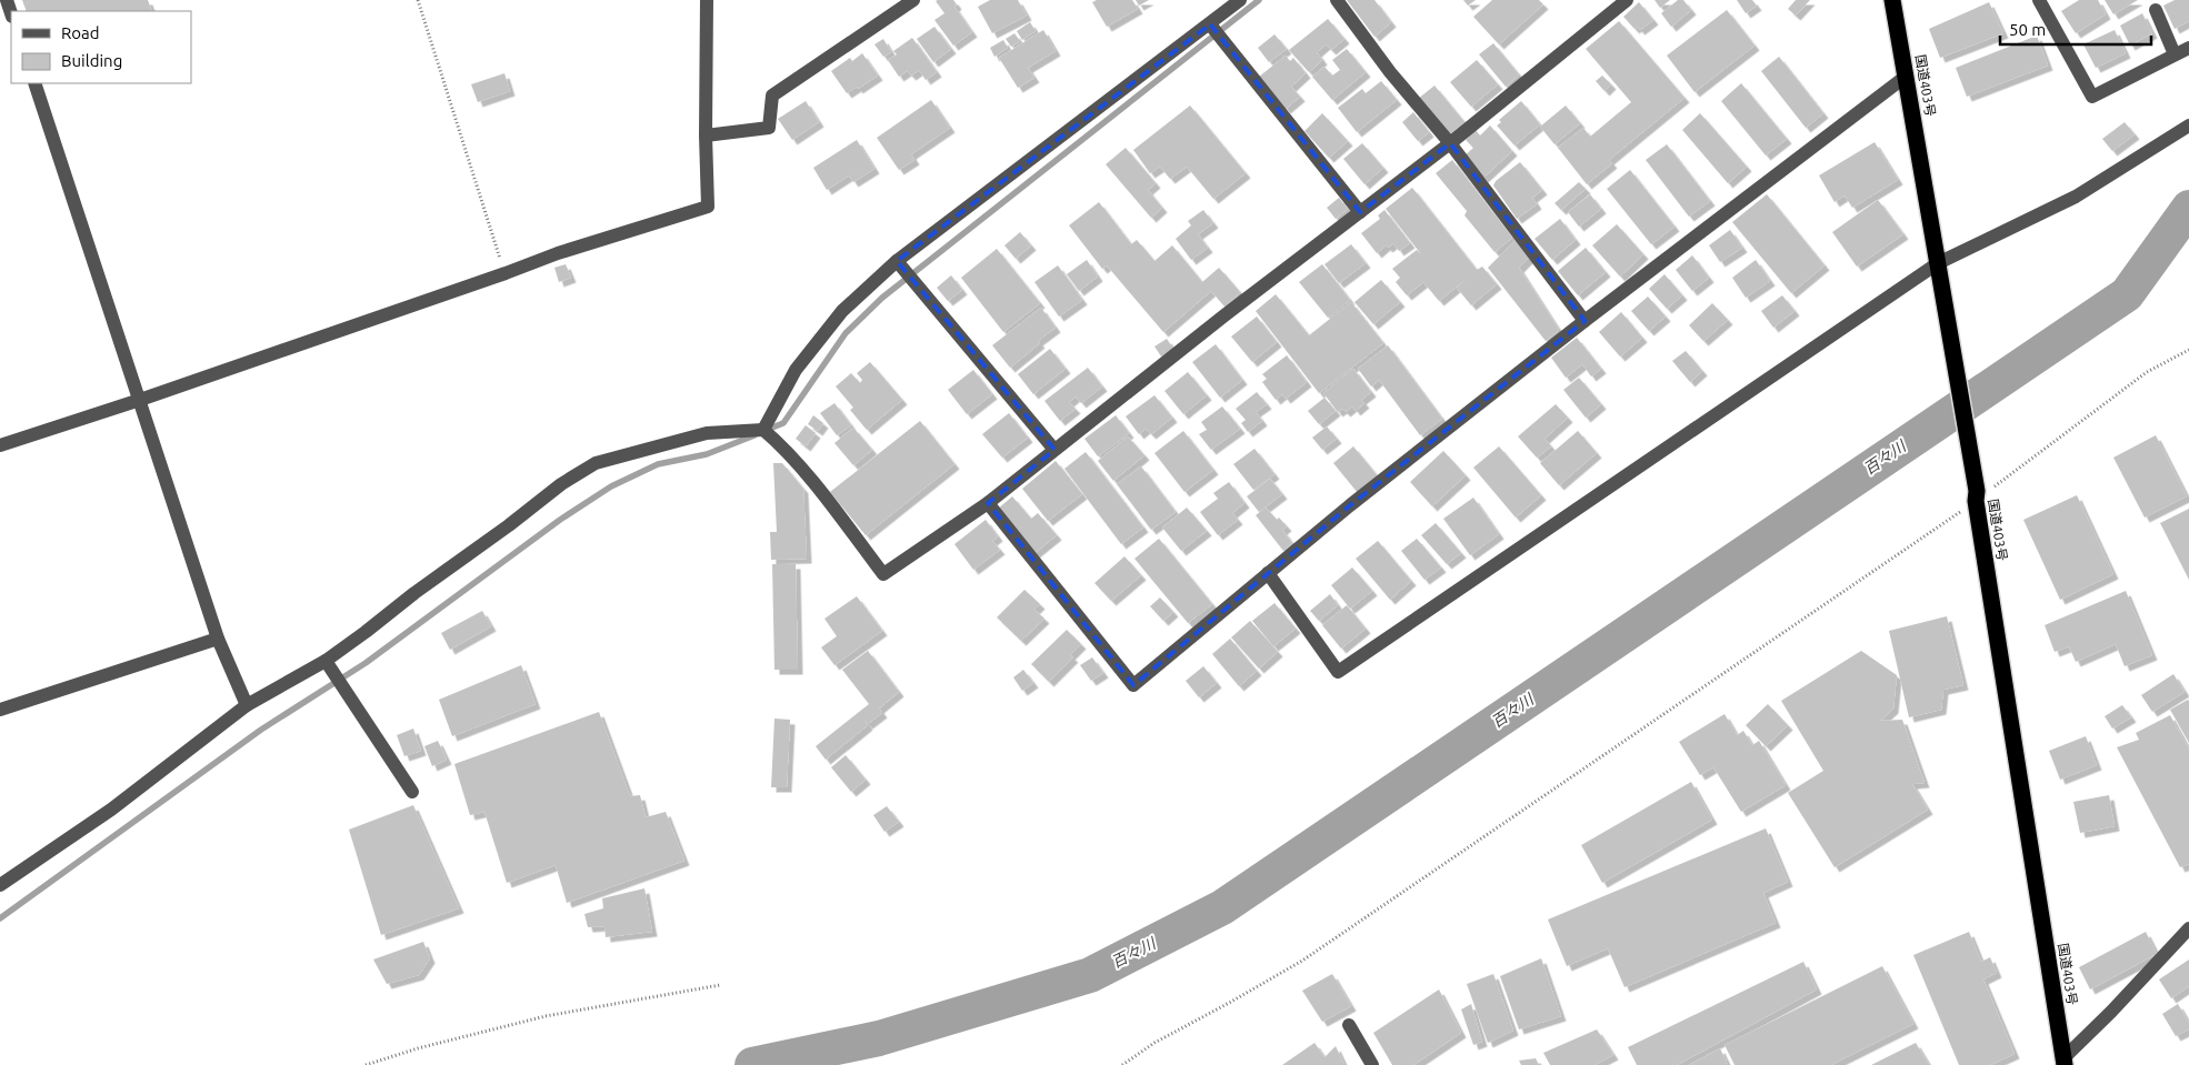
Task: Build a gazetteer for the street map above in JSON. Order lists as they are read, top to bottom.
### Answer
{
  "streets": {
    "highway": ["国道403号"]
  },
  "water": ["百々川"],
  "legend": ["Road", "Building"],
  "scale_bar": "50 m"
}
